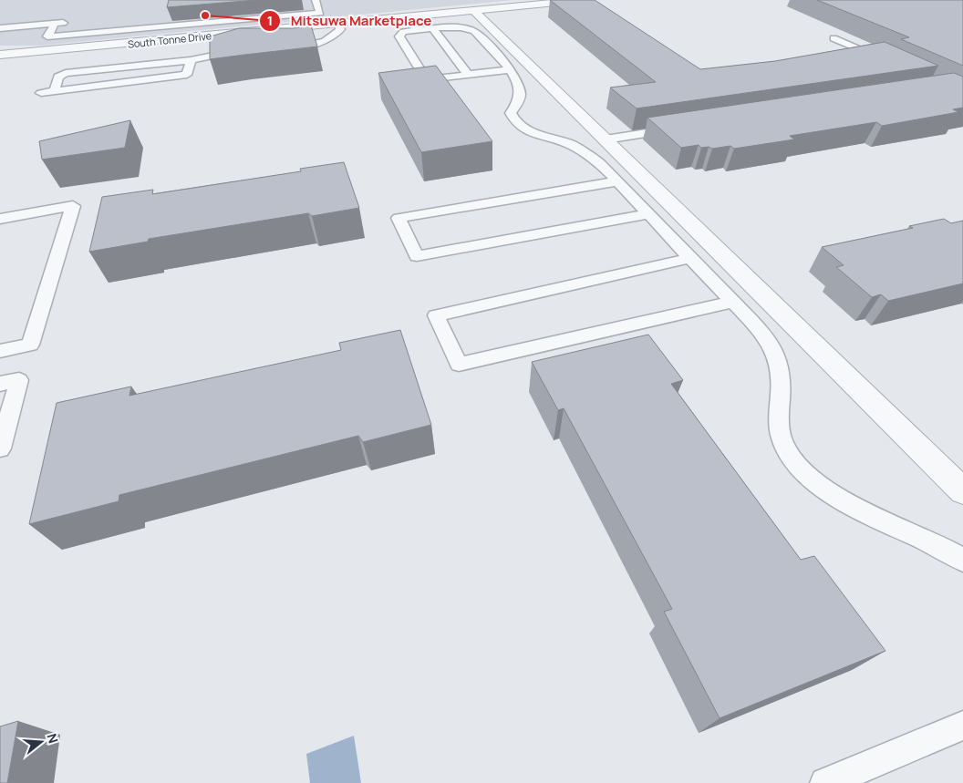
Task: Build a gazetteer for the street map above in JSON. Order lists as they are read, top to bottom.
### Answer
{
  "streets": {
    "street": ["South Tonne Drive"]
  },
  "places": ["Mitsuwa Marketplace"],
  "north": "right"
}
